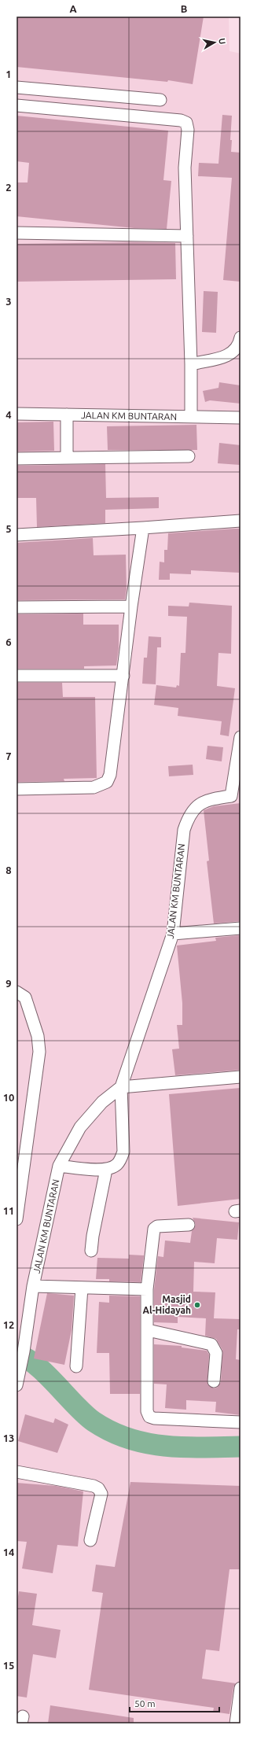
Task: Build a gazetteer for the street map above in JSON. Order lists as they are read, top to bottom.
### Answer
{
  "streets": {
    "street": ["JALAN KM BUNTARAN"]
  },
  "places": ["Masjid Al-Hidayah"],
  "scale_bar": "50 m",
  "north": "right",
  "grid": {
    "columns": ["A", "B"],
    "rows": [
      "1",
      "2",
      "3",
      "4",
      "5",
      "6",
      "7",
      "8",
      "9",
      "10",
      "11",
      "12",
      "13",
      "14",
      "15"
    ]
  }
}
